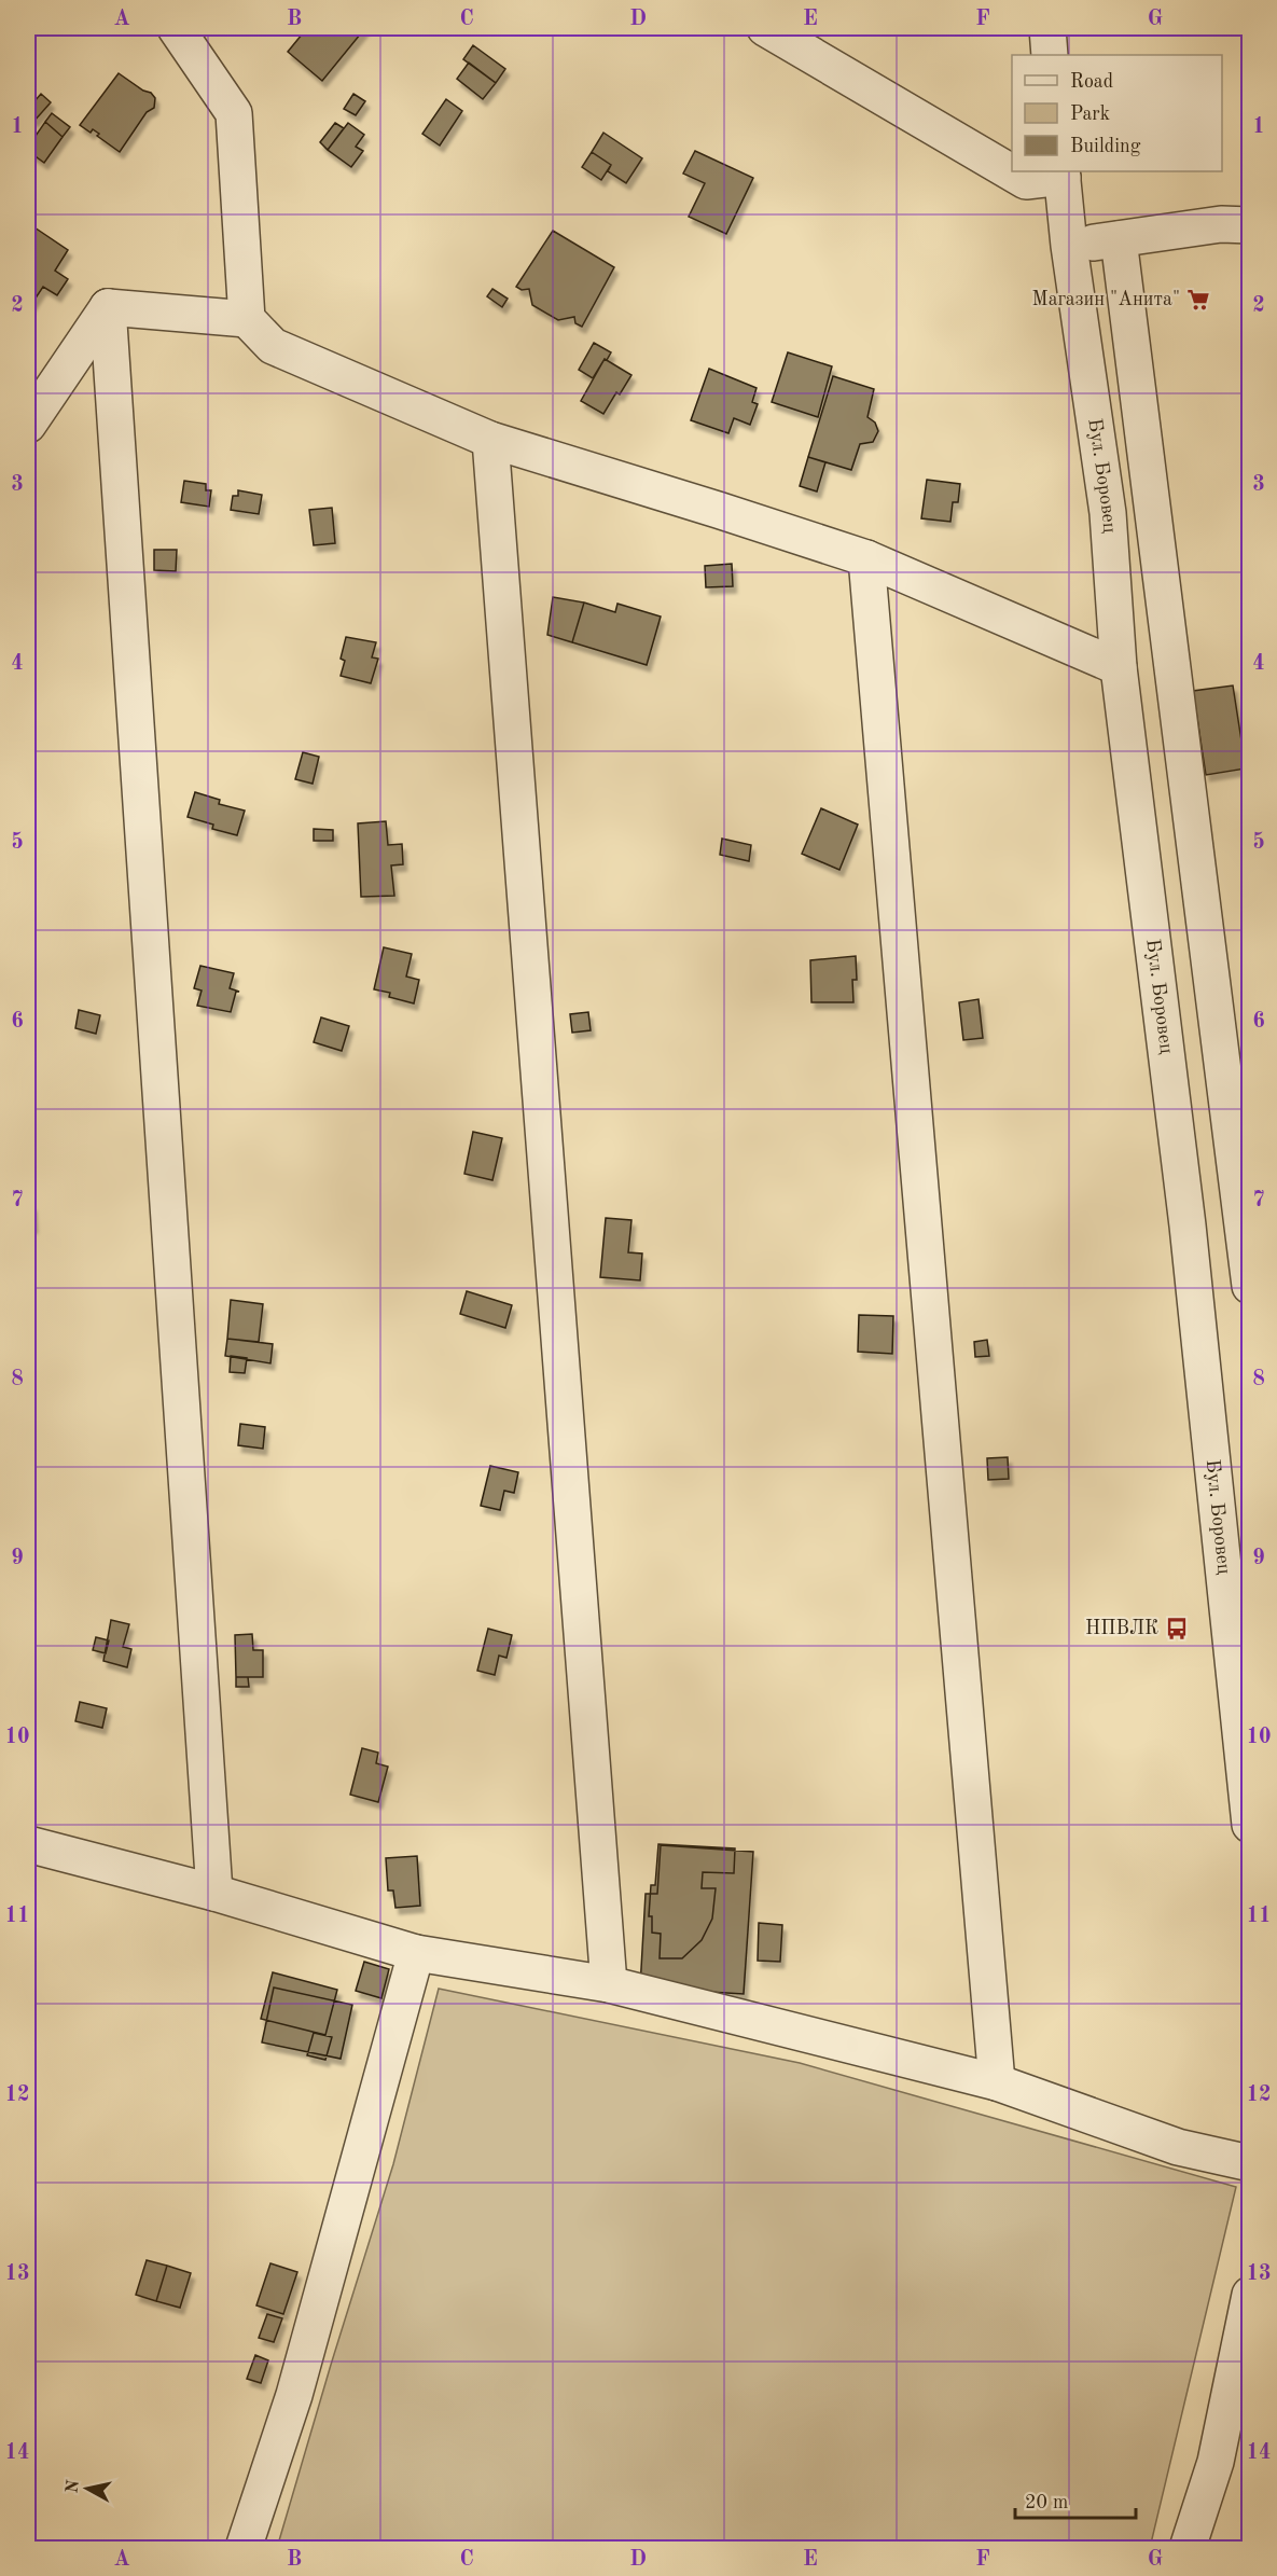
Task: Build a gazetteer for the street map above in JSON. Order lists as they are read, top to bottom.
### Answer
{
  "streets": {
    "street": ["Бул. Боровец"]
  },
  "places": {
    "supermarket": ["Магазин \"Анита\""],
    "bus stop": ["НПВЛК"]
  },
  "legend": ["Road", "Park", "Building"],
  "scale_bar": "20 m",
  "north": "left",
  "grid": {
    "columns": [
      "A",
      "B",
      "C",
      "D",
      "E",
      "F",
      "G"
    ],
    "rows": [
      "1",
      "2",
      "3",
      "4",
      "5",
      "6",
      "7",
      "8",
      "9",
      "10",
      "11",
      "12",
      "13",
      "14"
    ]
  }
}
